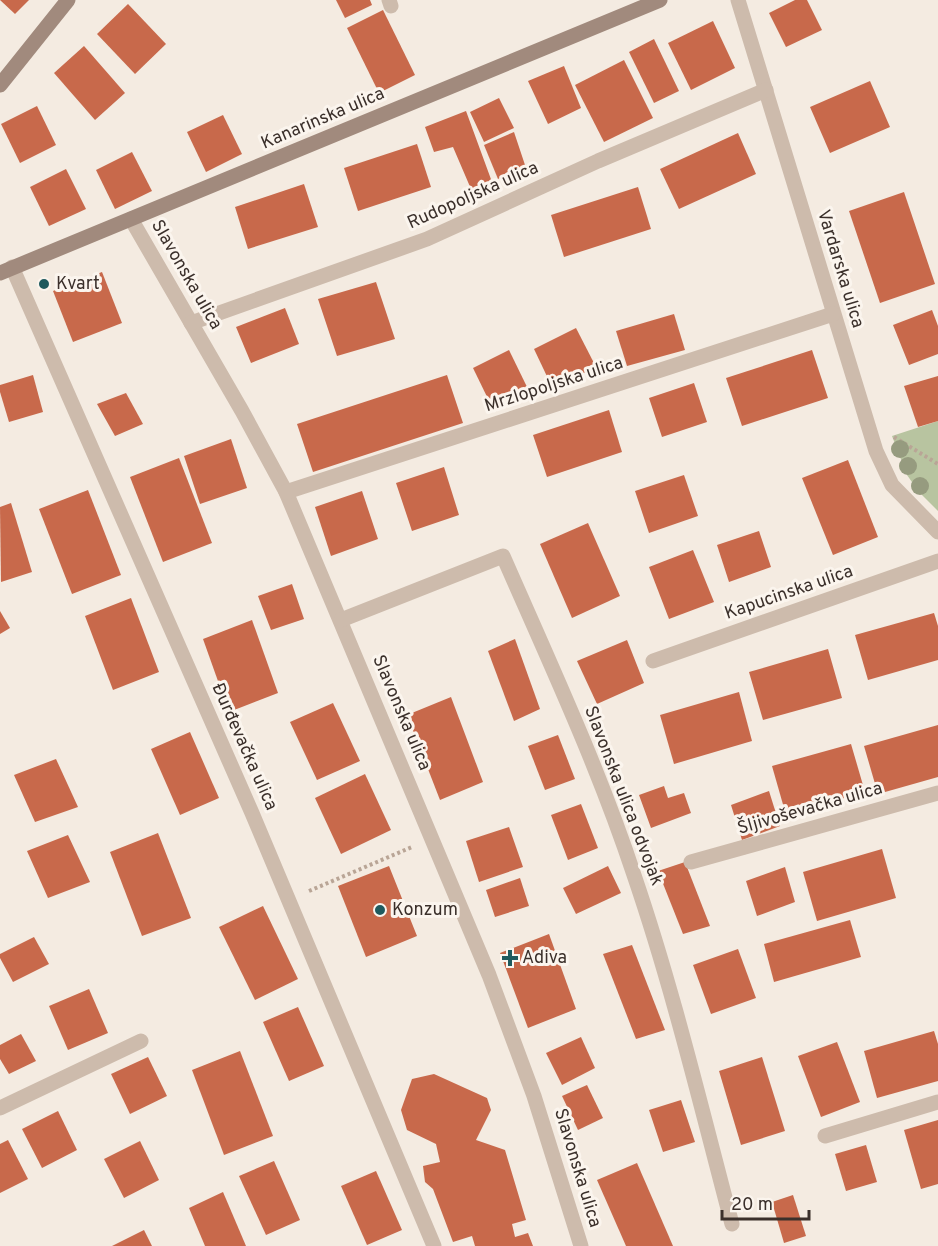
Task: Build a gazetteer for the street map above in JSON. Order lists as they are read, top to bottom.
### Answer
{
  "streets": {
    "street": [
      "Kanarinska ulica",
      "Rudopoljska ulica",
      "Vardarska ulica",
      "Slavonska ulica",
      "Mrzlopoljska ulica",
      "Kapucinska ulica",
      "Đurđevačka ulica",
      "Slavonska ulica odvojak",
      "Šljivoševačka ulica"
    ]
  },
  "crossings": [
    ["Kanarinska ulica", "Slavonska ulica"],
    ["Kanarinska ulica", "Đurđevačka ulica"],
    ["Rudopoljska ulica", "Vardarska ulica"],
    ["Rudopoljska ulica", "Slavonska ulica"],
    ["Vardarska ulica", "Mrzlopoljska ulica"],
    ["Slavonska ulica", "Mrzlopoljska ulica"],
    ["Slavonska ulica", "Slavonska ulica odvojak"]
  ],
  "places": {
    "other": ["Kvart", "Konzum"],
    "health": ["Adiva"]
  },
  "scale_bar": "20 m"
}
